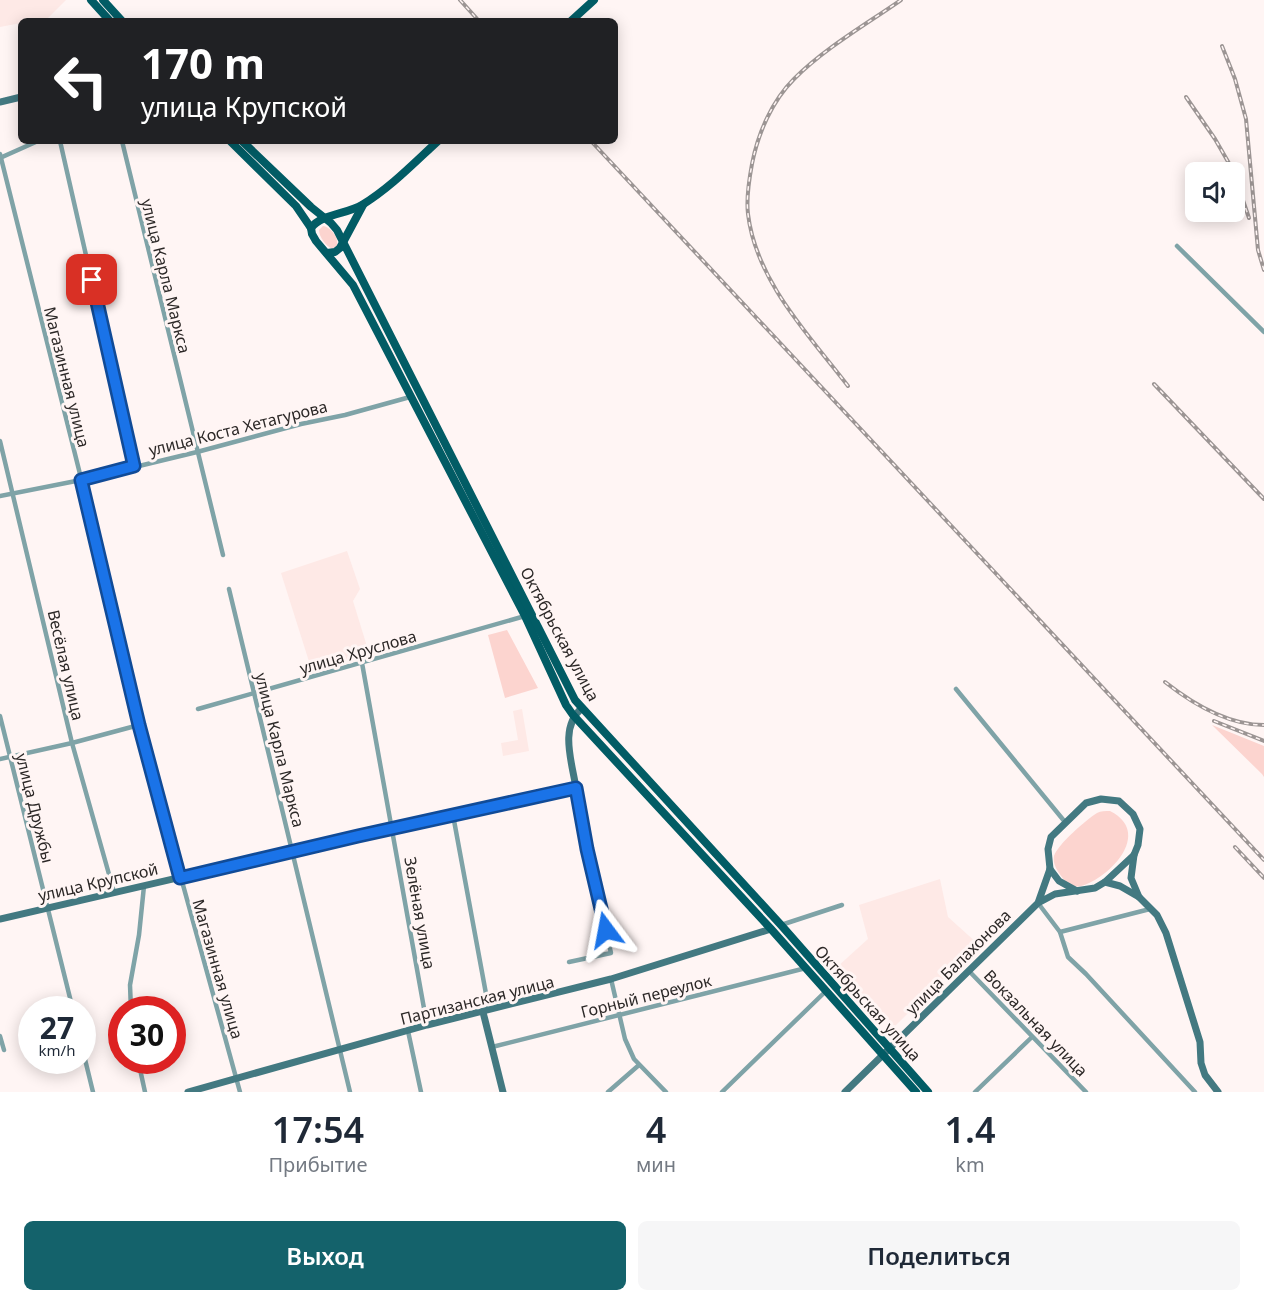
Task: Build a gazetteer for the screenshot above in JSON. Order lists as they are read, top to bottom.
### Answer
{
  "streets": {
    "main road": ["Октябрьская улица"],
    "street": [
      "улица Карла Маркса",
      "Магазинная улица",
      "улица Коста Хетагурова",
      "улица Хруслова",
      "Весёлая улица",
      "улица Дружбы",
      "улица Крупской",
      "Зелёная улица",
      "улица Балахонова",
      "Горный переулок",
      "Партизанская улица",
      "Вокзальная улица"
    ]
  },
  "crossings": [
    ["улица Карла Маркса", "улица Коста Хетагурова"],
    ["улица Карла Маркса", "улица Хруслова"],
    ["улица Карла Маркса", "улица Крупской"],
    ["улица Карла Маркса", "Партизанская улица"],
    ["Магазинная улица", "улица Коста Хетагурова"],
    ["Магазинная улица", "улица Крупской"],
    ["Магазинная улица", "Партизанская улица"],
    ["улица Коста Хетагурова", "Октябрьская улица"],
    ["улица Коста Хетагурова", "Весёлая улица"],
    ["Октябрьская улица", "улица Хруслова"],
    ["Октябрьская улица", "улица Балахонова"],
    ["Октябрьская улица", "Горный переулок"],
    ["Октябрьская улица", "Партизанская улица"],
    ["улица Хруслова", "Зелёная улица"],
    ["Весёлая улица", "улица Крупской"],
    ["улица Дружбы", "улица Крупской"],
    ["улица Крупской", "Зелёная улица"],
    ["Зелёная улица", "Партизанская улица"],
    ["улица Балахонова", "Вокзальная улица"]
  ],
  "page": {
    "turn": ["170 m", "улица Крупской"],
    "speed": "27 km/h",
    "limit": "30",
    "eta": [
      "17:54",
      "Прибытие",
      "4",
      "мин",
      "1.4",
      "km"
    ],
    "buttons": ["Выход", "Поделиться"]
  }
}
